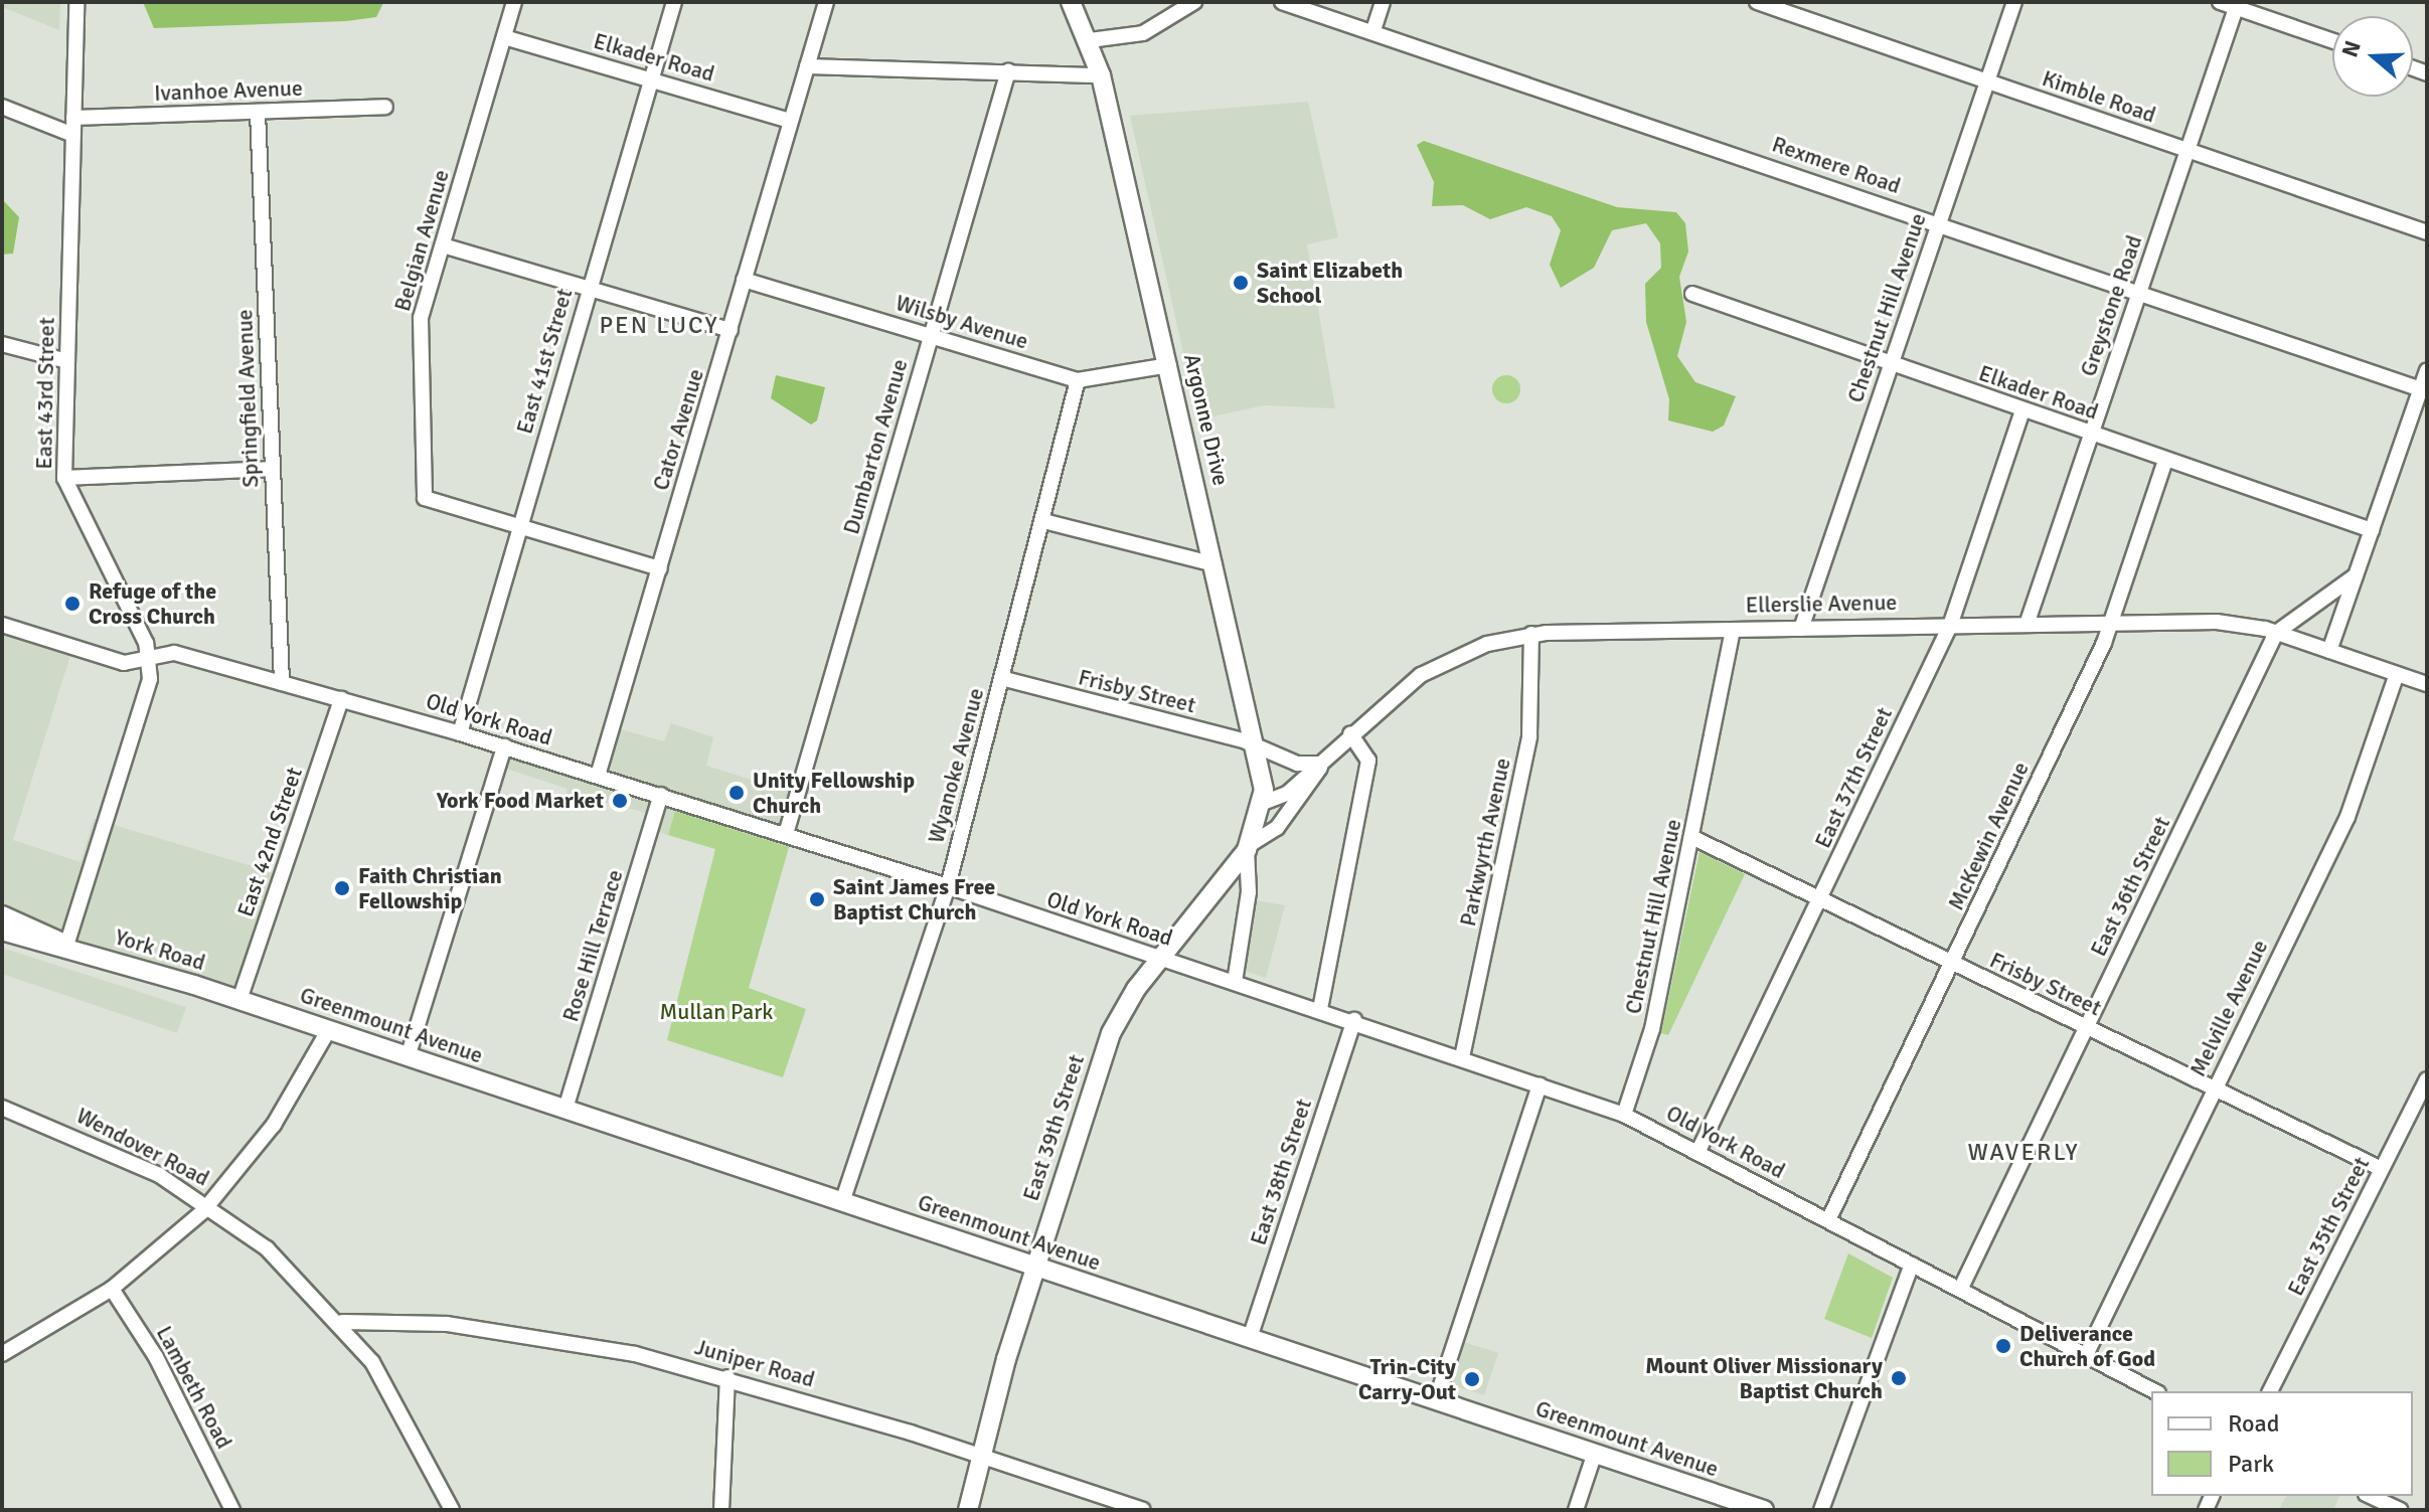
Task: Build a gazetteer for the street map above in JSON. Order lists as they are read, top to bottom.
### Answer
{
  "streets": {
    "main road": [
      "Argonne Drive",
      "York Road",
      "Greenmount Avenue",
      "East 39th Street"
    ],
    "street": [
      "Elkader Road",
      "Ivanhoe Avenue",
      "Kimble Road",
      "Rexmere Road",
      "Belgian Avenue",
      "Greystone Road",
      "Chestnut Hill Avenue",
      "Wilsby Avenue",
      "East 41st Street",
      "East 43rd Street",
      "Springfield Avenue",
      "Cator Avenue",
      "Dumbarton Avenue",
      "Ellerslie Avenue",
      "Frisby Street",
      "Old York Road",
      "Wyanoke Avenue",
      "East 37th Street",
      "McKewin Avenue",
      "East 42nd Street",
      "Parkwyrth Avenue",
      "East 36th Street",
      "Rose Hill Terrace",
      "Melville Avenue",
      "Wendover Road",
      "East 38th Street",
      "East 35th Street",
      "Juniper Road",
      "Lambeth Road"
    ]
  },
  "crossings": [
    ["Elkader Road", "Belgian Avenue"],
    ["Elkader Road", "Greystone Road"],
    ["Elkader Road", "Chestnut Hill Avenue"],
    ["Elkader Road", "East 41st Street"],
    ["Elkader Road", "Cator Avenue"],
    ["Elkader Road", "East 37th Street"],
    ["Elkader Road", "McKewin Avenue"],
    ["Ivanhoe Avenue", "East 43rd Street"],
    ["Ivanhoe Avenue", "Springfield Avenue"],
    ["Kimble Road", "Greystone Road"],
    ["Kimble Road", "Chestnut Hill Avenue"],
    ["Rexmere Road", "Greystone Road"],
    ["Rexmere Road", "Chestnut Hill Avenue"],
    ["Belgian Avenue", "East 41st Street"],
    ["Greystone Road", "Ellerslie Avenue"],
    ["Chestnut Hill Avenue", "Ellerslie Avenue"],
    ["Chestnut Hill Avenue", "Frisby Street"],
    ["Chestnut Hill Avenue", "Old York Road"],
    ["Wilsby Avenue", "Argonne Drive"],
    ["Wilsby Avenue", "Cator Avenue"],
    ["Wilsby Avenue", "Dumbarton Avenue"],
    ["Wilsby Avenue", "Wyanoke Avenue"],
    ["East 41st Street", "Old York Road"],
    ["East 43rd Street", "Old York Road"],
    ["Springfield Avenue", "Old York Road"],
    ["Argonne Drive", "Ellerslie Avenue"],
    ["Argonne Drive", "Frisby Street"],
    ["Cator Avenue", "Old York Road"],
    ["Dumbarton Avenue", "Old York Road"],
    ["Ellerslie Avenue", "Frisby Street"],
    ["Ellerslie Avenue", "East 37th Street"],
    ["Ellerslie Avenue", "McKewin Avenue"],
    ["Ellerslie Avenue", "Parkwyrth Avenue"],
    ["Ellerslie Avenue", "East 36th Street"],
    ["Ellerslie Avenue", "Melville Avenue"],
    ["Frisby Street", "Wyanoke Avenue"],
    ["Frisby Street", "East 37th Street"],
    ["Frisby Street", "McKewin Avenue"],
    ["Frisby Street", "East 36th Street"],
    ["Frisby Street", "Melville Avenue"],
    ["Frisby Street", "East 35th Street"],
    ["Old York Road", "Wyanoke Avenue"],
    ["Old York Road", "East 37th Street"],
    ["Old York Road", "McKewin Avenue"],
    ["Old York Road", "East 42nd Street"],
    ["Old York Road", "Parkwyrth Avenue"],
    ["Old York Road", "East 36th Street"],
    ["Old York Road", "Rose Hill Terrace"],
    ["Old York Road", "Melville Avenue"],
    ["Old York Road", "East 39th Street"],
    ["Old York Road", "East 38th Street"],
    ["Wyanoke Avenue", "Greenmount Avenue"],
    ["East 42nd Street", "York Road"],
    ["East 42nd Street", "Greenmount Avenue"],
    ["Rose Hill Terrace", "Greenmount Avenue"],
    ["York Road", "Greenmount Avenue"],
    ["Greenmount Avenue", "East 39th Street"],
    ["Greenmount Avenue", "East 38th Street"],
    ["East 39th Street", "Juniper Road"],
    ["Wendover Road", "Juniper Road"]
  ],
  "districts": ["PEN LUCY", "WAVERLY"],
  "parks": ["Mullan Park"],
  "places": [
    "Saint Elizabeth School",
    "Refuge of the Cross Church",
    "Unity Fellowship Church",
    "York Food Market",
    "Faith Christian Fellowship",
    "Saint James Free Baptist Church",
    "Deliverance Church of God",
    "Mount Oliver Missionary Baptist Church",
    "Trin-City Carry-Out"
  ],
  "legend": ["Road", "Park"],
  "north": "left"
}
